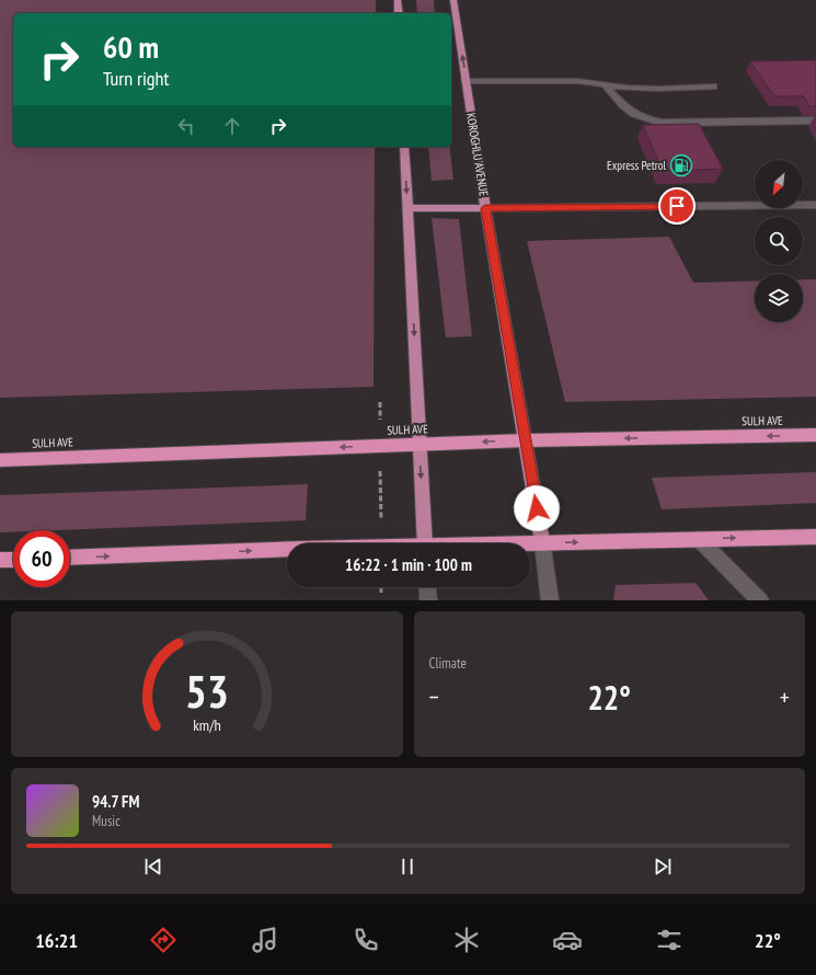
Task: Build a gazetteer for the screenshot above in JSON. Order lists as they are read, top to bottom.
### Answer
{
  "streets": {
    "highway": ["SULH AVE"],
    "main road": ["KOROGHLU AVENUE"]
  },
  "crossings": [
    ["KOROGHLU AVENUE", "SULH AVE"]
  ],
  "places": {
    "fuel station": ["Express Petrol"]
  },
  "north": "bottom left",
  "page": {
    "turn": ["60 m", "Turn right"],
    "limit": "60",
    "trip": "16:22 · 1 min · 100 m",
    "tile": "Climate",
    "heat": ["−", "22°", "+"],
    "song": ["94.7 FM", "Music"],
    "tabs": ["16:21", "22°"],
    "gauge": ["53", "km/h"]
  }
}
